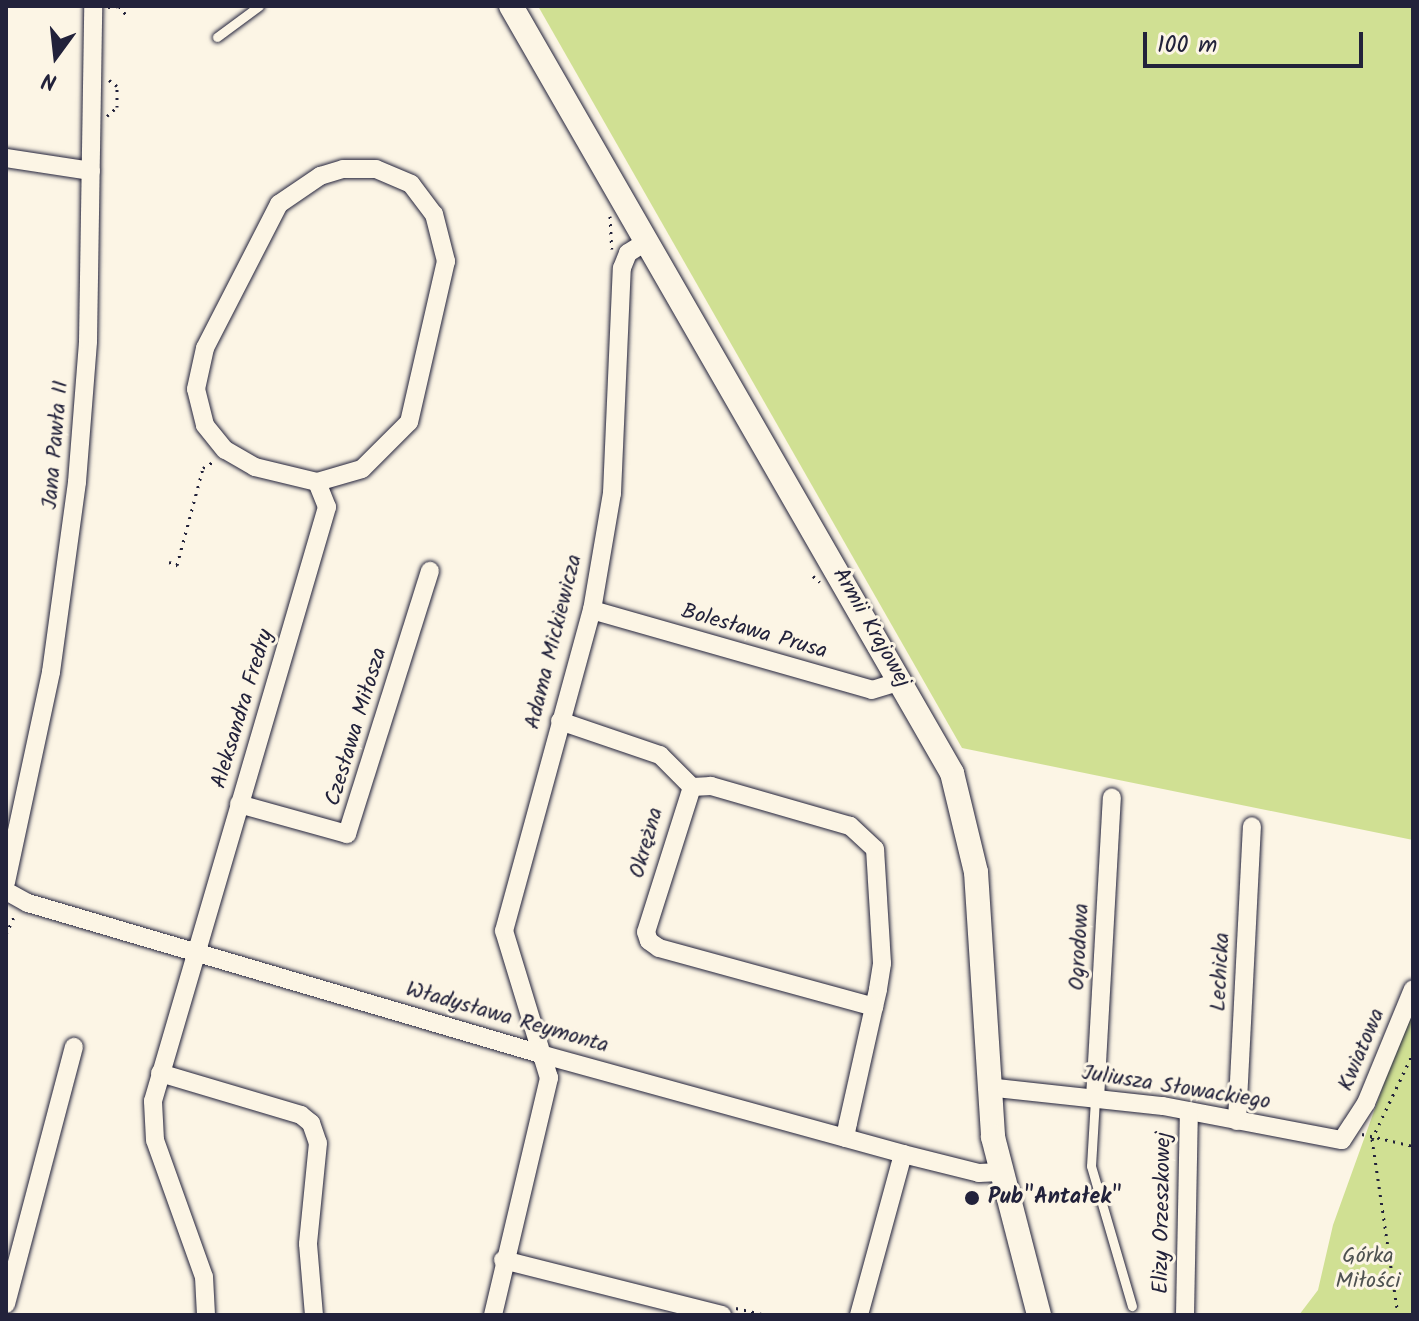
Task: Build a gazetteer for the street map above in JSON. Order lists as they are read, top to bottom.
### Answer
{
  "streets": {
    "street": [
      "Jana Pawła II",
      "Armii Krajowej",
      "Bolesława Prusa",
      "Adama Mickiewicza",
      "Aleksandra Fredry",
      "Czesława Miłosza",
      "Okrężna",
      "Ogrodowa",
      "Lechicka",
      "Władysława Reymonta",
      "Kwiatowa",
      "Juliusza Słowackiego",
      "Elizy Orzeszkowej"
    ]
  },
  "crossings": [
    ["Armii Krajowej", "Bolesława Prusa"],
    ["Armii Krajowej", "Adama Mickiewicza"],
    ["Armii Krajowej", "Władysława Reymonta"],
    ["Armii Krajowej", "Juliusza Słowackiego"],
    ["Bolesława Prusa", "Adama Mickiewicza"],
    ["Adama Mickiewicza", "Władysława Reymonta"],
    ["Aleksandra Fredry", "Czesława Miłosza"],
    ["Aleksandra Fredry", "Władysława Reymonta"],
    ["Okrężna", "Władysława Reymonta"],
    ["Ogrodowa", "Juliusza Słowackiego"],
    ["Lechicka", "Juliusza Słowackiego"],
    ["Kwiatowa", "Juliusza Słowackiego"],
    ["Juliusza Słowackiego", "Elizy Orzeszkowej"]
  ],
  "parks": ["Górka Miłości"],
  "places": ["Pub\"Antałek\""],
  "scale_bar": "100 m",
  "north": "bottom"
}
